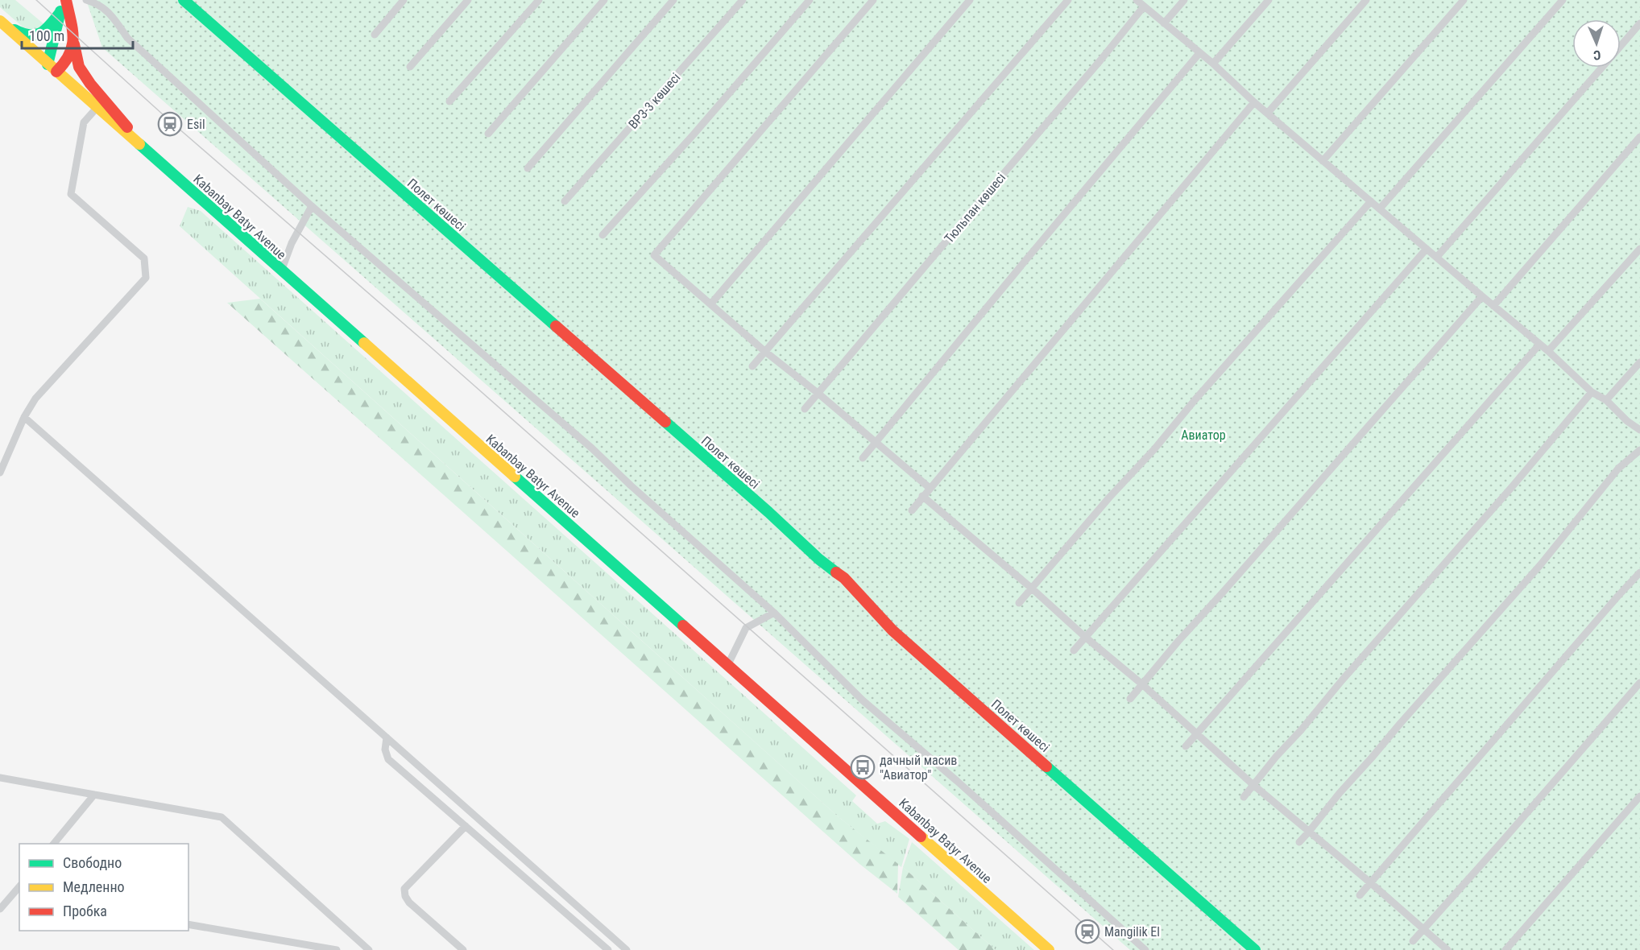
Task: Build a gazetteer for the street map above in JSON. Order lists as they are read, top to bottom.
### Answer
{
  "streets": {
    "main road": ["Полет көшесі", "Kabanbay Batyr Avenue"],
    "street": ["ВРЗ-3 көшесі", "Тюльпан көшесі"]
  },
  "parks": ["Авиатор"],
  "places": {
    "station": ["Esil", "Mangilik El"],
    "bus stop": ["дачный масив \"Авиатор\""]
  },
  "legend": ["Свободно", "Медленно", "Пробка"],
  "scale_bar": "100 m",
  "north": "bottom"
}
